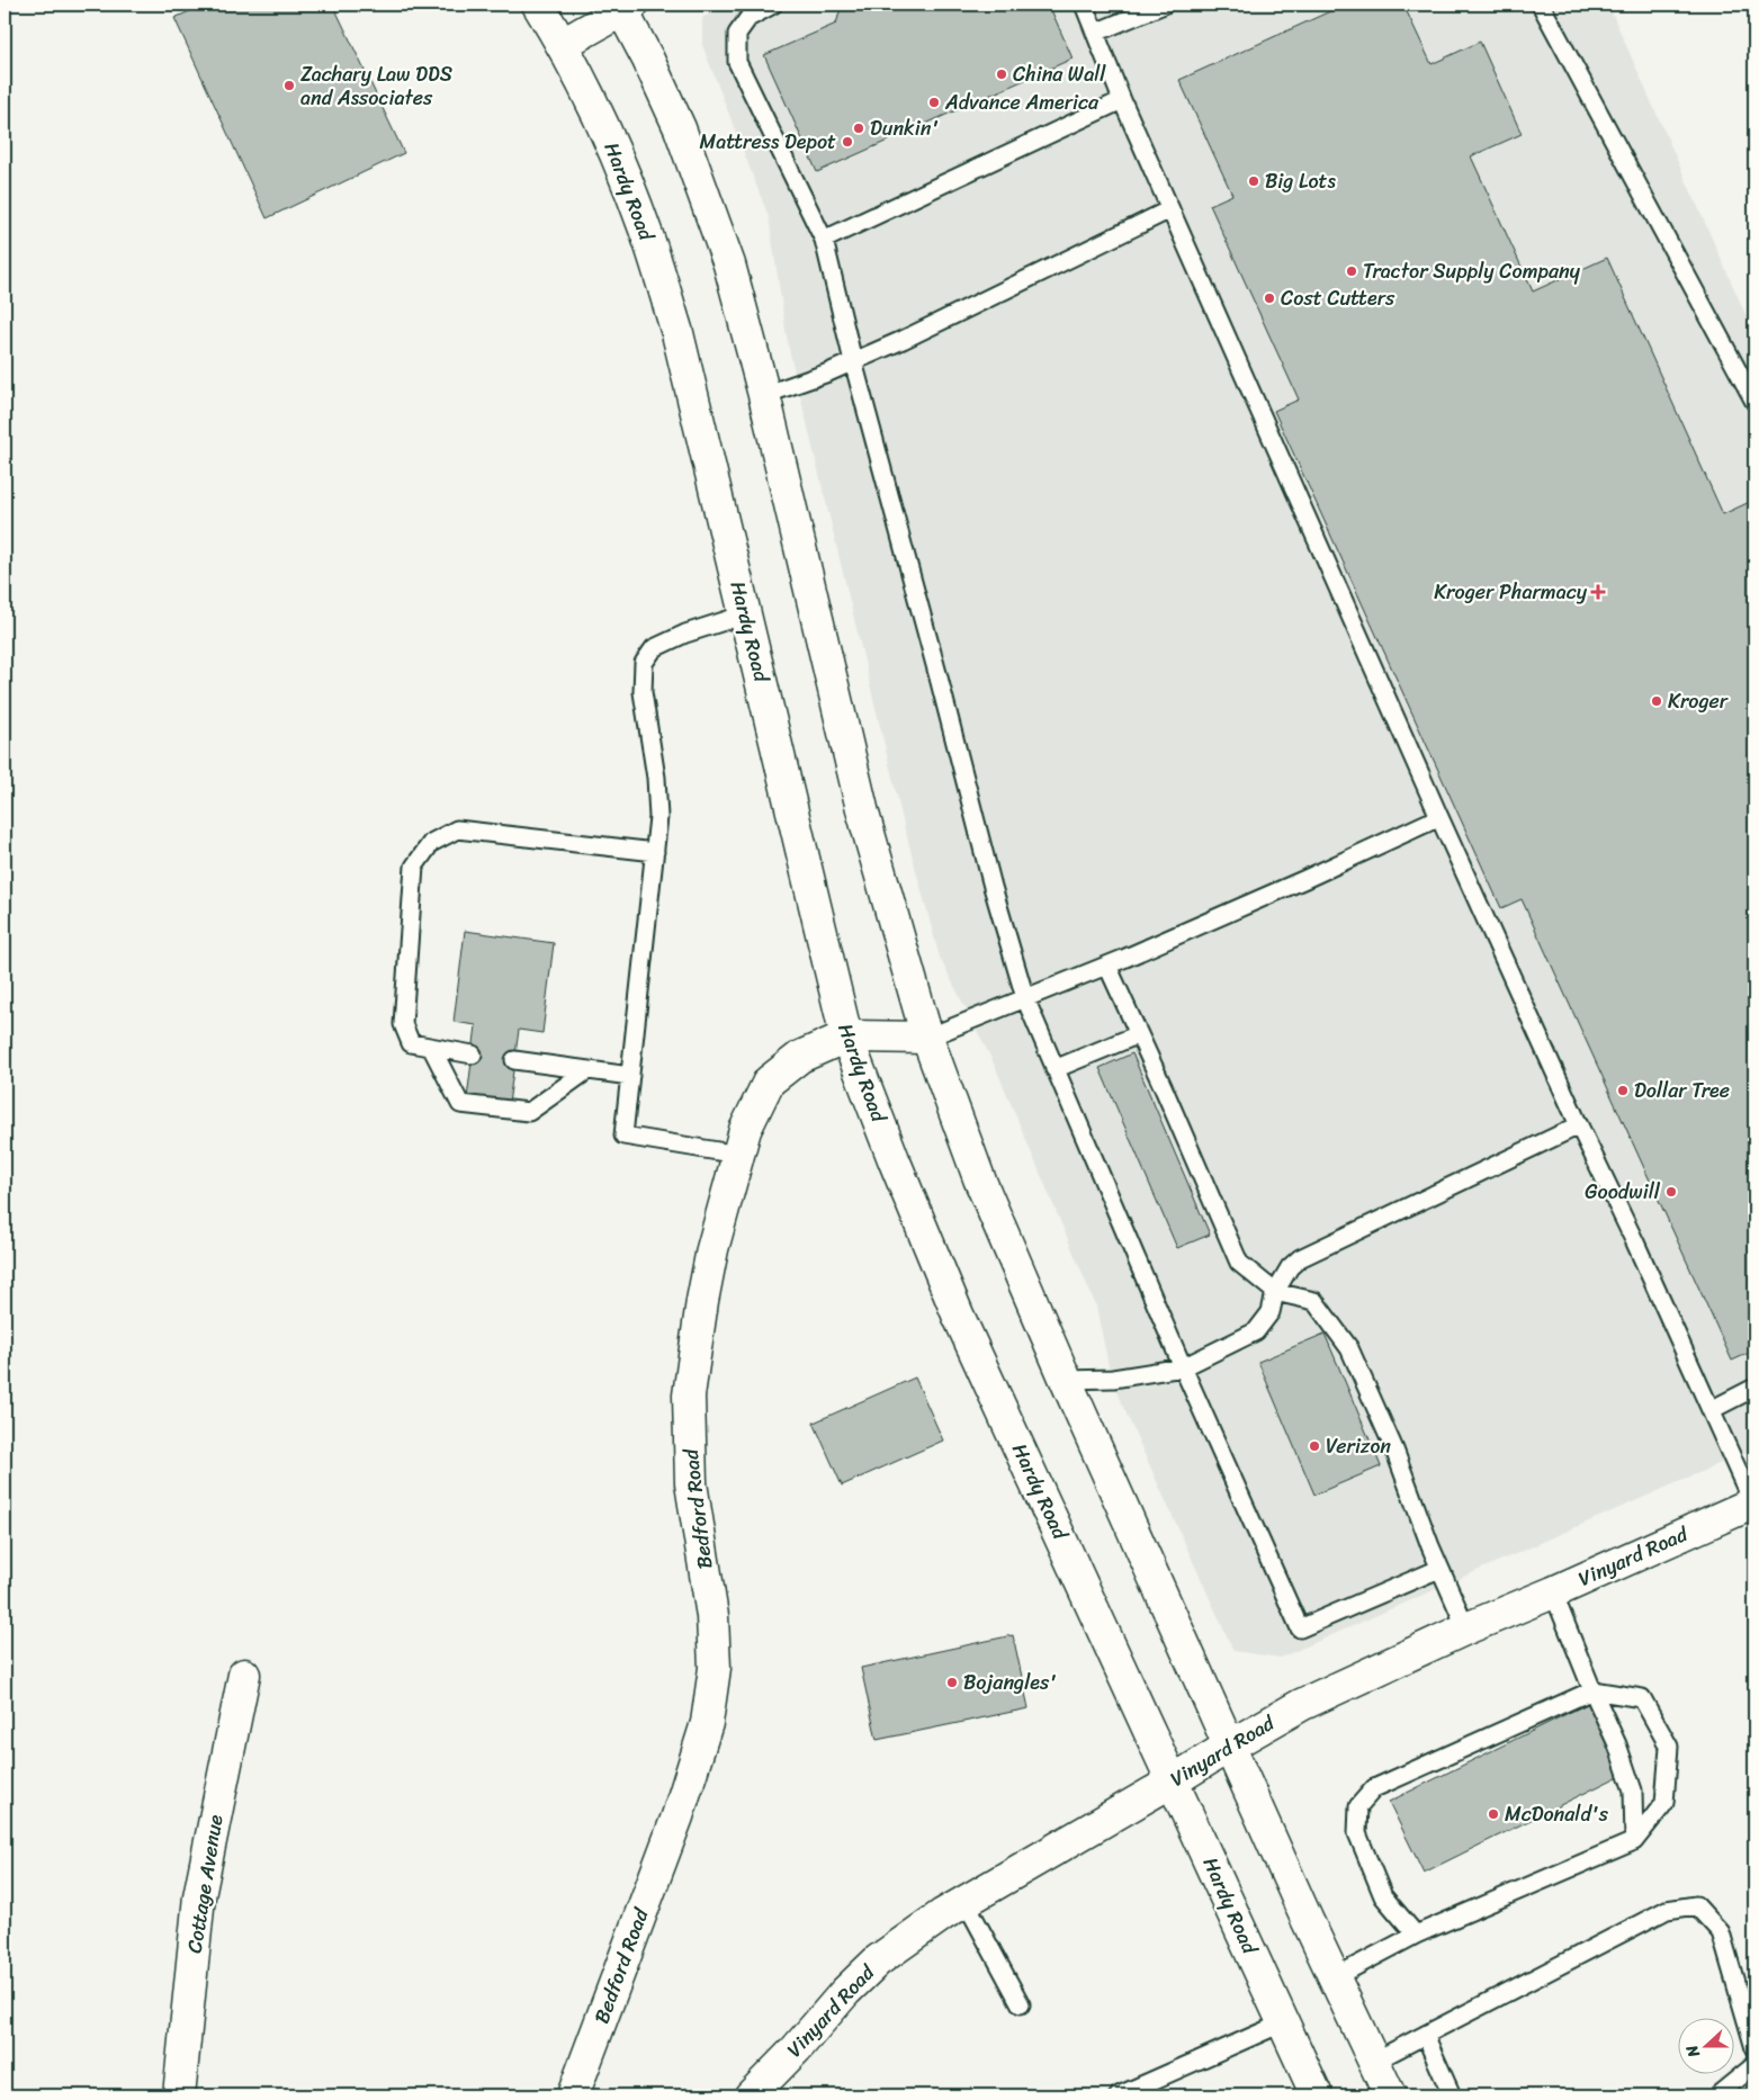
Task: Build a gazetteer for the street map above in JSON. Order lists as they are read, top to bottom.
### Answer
{
  "streets": {
    "main road": [
      "Hardy Road",
      "Bedford Road",
      "Vinyard Road",
      "Cottage Avenue"
    ]
  },
  "crossings": [
    ["Hardy Road", "Bedford Road"],
    ["Hardy Road", "Vinyard Road"]
  ],
  "places": {
    "other": [
      "China Wall",
      "Zachary Law DDS and Associates",
      "Advance America",
      "Dunkin'",
      "Mattress Depot",
      "Big Lots",
      "Tractor Supply Company",
      "Cost Cutters",
      "Kroger",
      "Dollar Tree",
      "Goodwill",
      "Verizon",
      "Bojangles'",
      "McDonald's"
    ],
    "health": ["Kroger Pharmacy"]
  },
  "north": "left"
}
